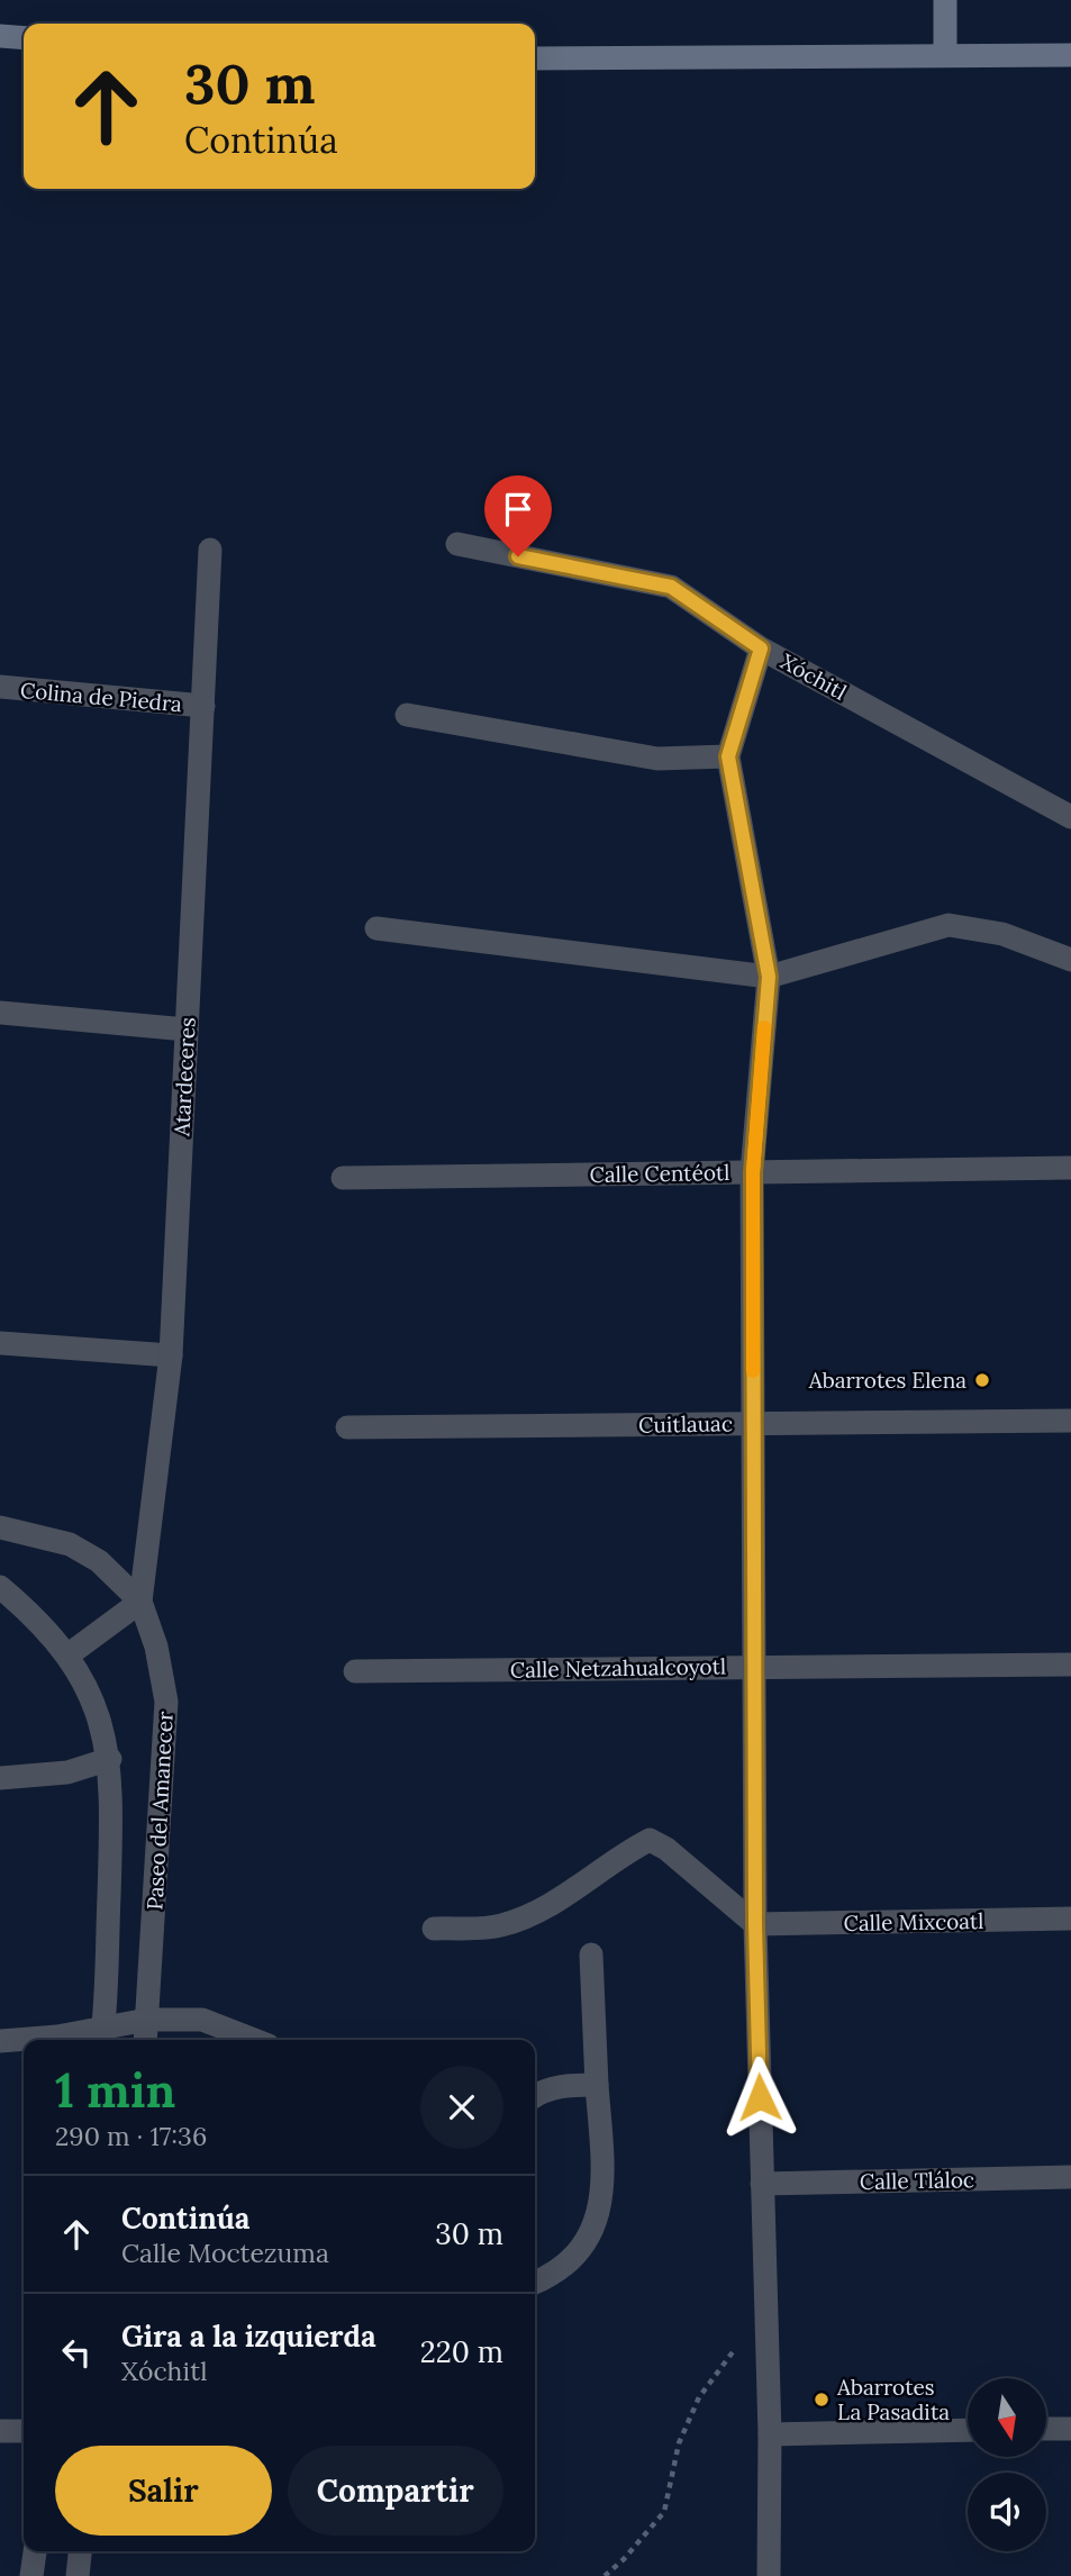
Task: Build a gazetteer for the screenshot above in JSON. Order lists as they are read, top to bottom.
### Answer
{
  "streets": {
    "street": [
      "Xóchitl",
      "Colina de Piedra",
      "Atardeceres",
      "Calle Centéotl",
      "Cuitlauac",
      "Calle Netzahualcoyotl",
      "Paseo del Amanecer",
      "Calle Mixcoatl",
      "Calle Tláloc"
    ]
  },
  "crossings": [
    ["Colina de Piedra", "Atardeceres"],
    ["Atardeceres", "Paseo del Amanecer"]
  ],
  "places": ["Abarrotes Elena", "Abarrotes La Pasadita"],
  "north": "bottom",
  "page": {
    "turn": ["30 m", "Continúa"],
    "heading": ["1 min", "290 m · 17:36"],
    "list": [
      {
        "name": "Continúa",
        "note": "Calle Moctezuma",
        "value": "30 m"
      },
      {
        "name": "Gira a la izquierda",
        "note": "Xóchitl",
        "value": "220 m"
      }
    ],
    "buttons": ["Salir", "Compartir"]
  }
}
